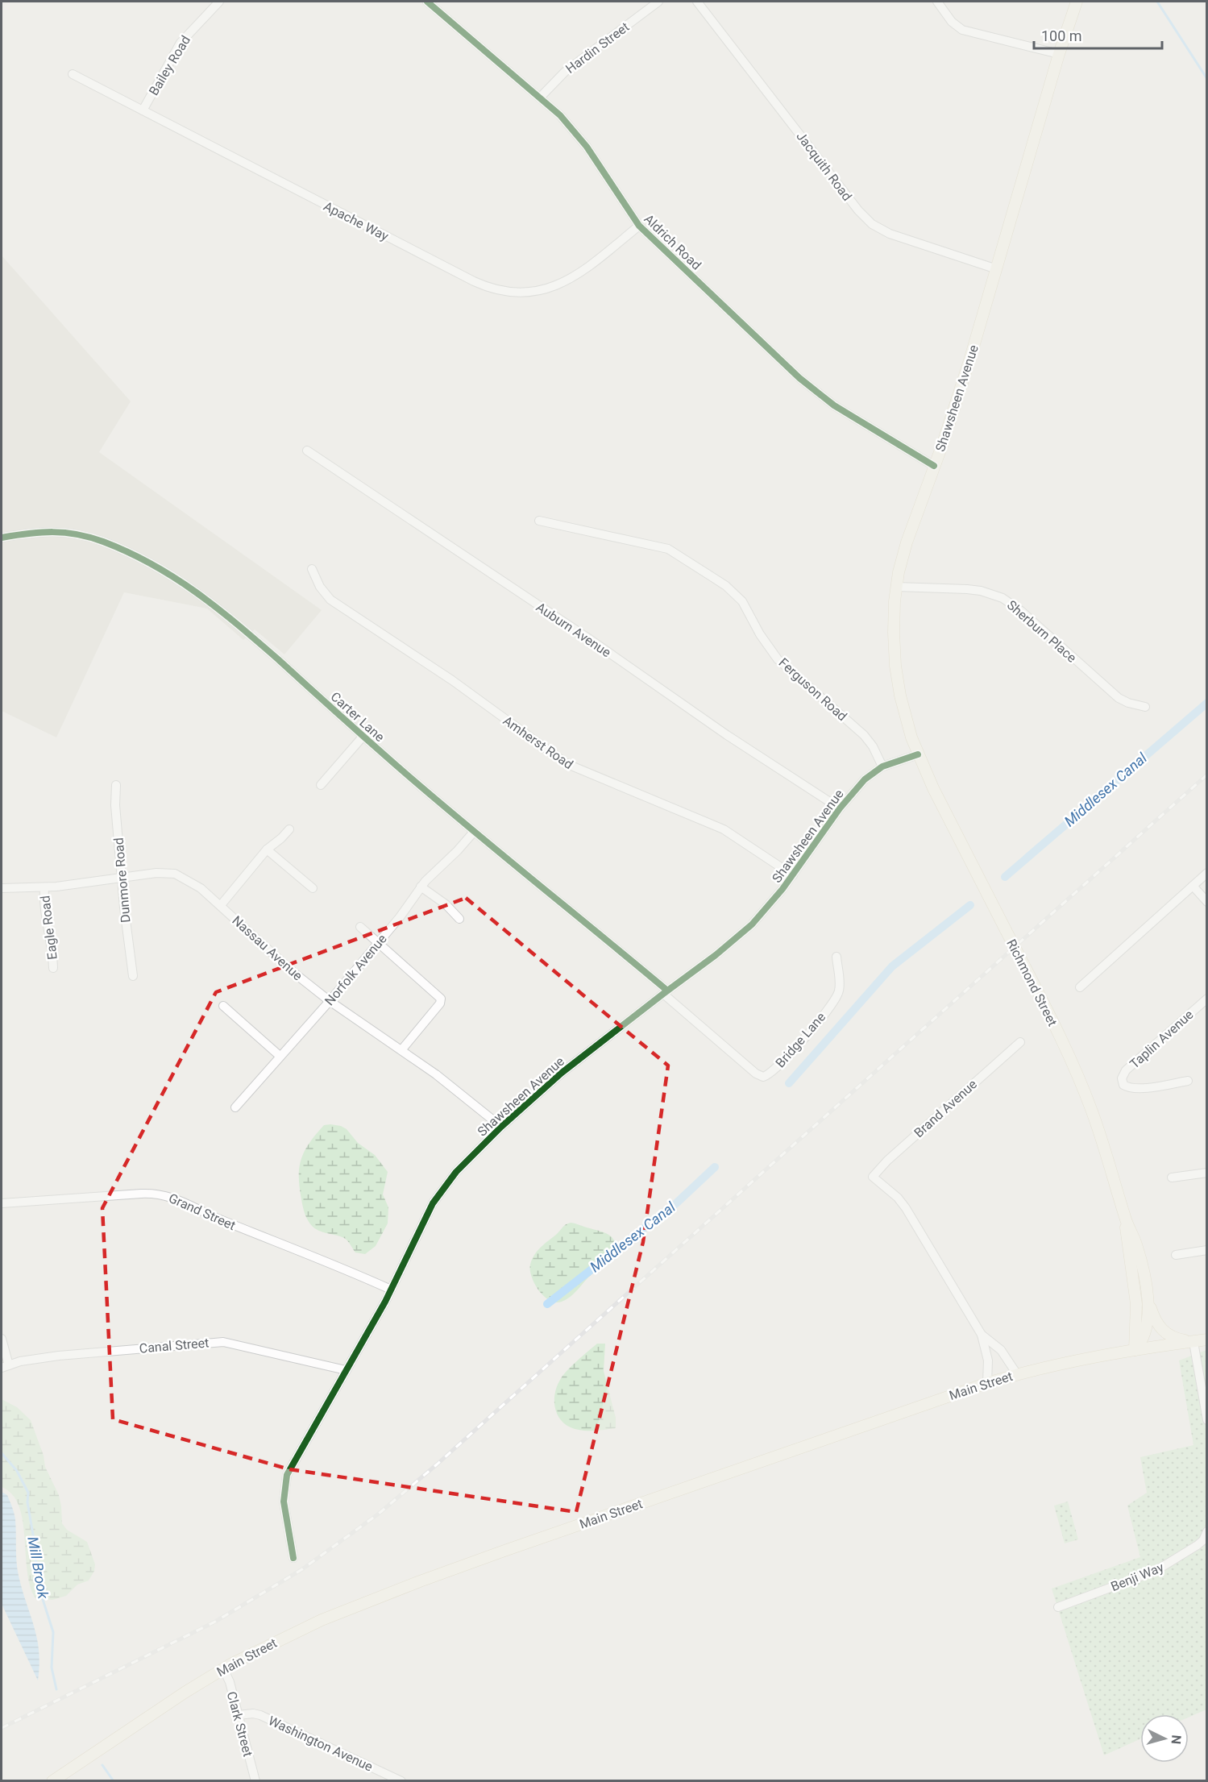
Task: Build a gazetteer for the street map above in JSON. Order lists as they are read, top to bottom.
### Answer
{
  "streets": {
    "main road": ["Shawsheen Avenue", "Richmond Street", "Main Street"],
    "street": [
      "Hardin Street",
      "Bailey Road",
      "Jacquith Road",
      "Apache Way",
      "Aldrich Road",
      "Auburn Avenue",
      "Sherburn Place",
      "Ferguson Road",
      "Carter Lane",
      "Amherst Road",
      "Dunmore Road",
      "Eagle Road",
      "Nassau Avenue",
      "Norfolk Avenue",
      "Taplin Avenue",
      "Bridge Lane",
      "Brand Avenue",
      "Grand Street",
      "Canal Street",
      "Benji Way",
      "Clark Street",
      "Washington Avenue"
    ]
  },
  "crossings": [
    ["Hardin Street", "Aldrich Road"],
    ["Bailey Road", "Apache Way"],
    ["Jacquith Road", "Shawsheen Avenue"],
    ["Apache Way", "Aldrich Road"],
    ["Aldrich Road", "Shawsheen Avenue"],
    ["Shawsheen Avenue", "Auburn Avenue"],
    ["Shawsheen Avenue", "Sherburn Place"],
    ["Shawsheen Avenue", "Ferguson Road"],
    ["Shawsheen Avenue", "Carter Lane"],
    ["Shawsheen Avenue", "Amherst Road"],
    ["Shawsheen Avenue", "Nassau Avenue"],
    ["Shawsheen Avenue", "Richmond Street"],
    ["Shawsheen Avenue", "Bridge Lane"],
    ["Shawsheen Avenue", "Grand Street"],
    ["Shawsheen Avenue", "Canal Street"],
    ["Carter Lane", "Norfolk Avenue"],
    ["Carter Lane", "Bridge Lane"],
    ["Dunmore Road", "Nassau Avenue"],
    ["Eagle Road", "Nassau Avenue"],
    ["Nassau Avenue", "Norfolk Avenue"],
    ["Richmond Street", "Main Street"],
    ["Main Street", "Clark Street"],
    ["Clark Street", "Washington Avenue"]
  ],
  "water": ["Middlesex Canal", "Mill Brook"],
  "scale_bar": "100 m",
  "north": "right"
}
